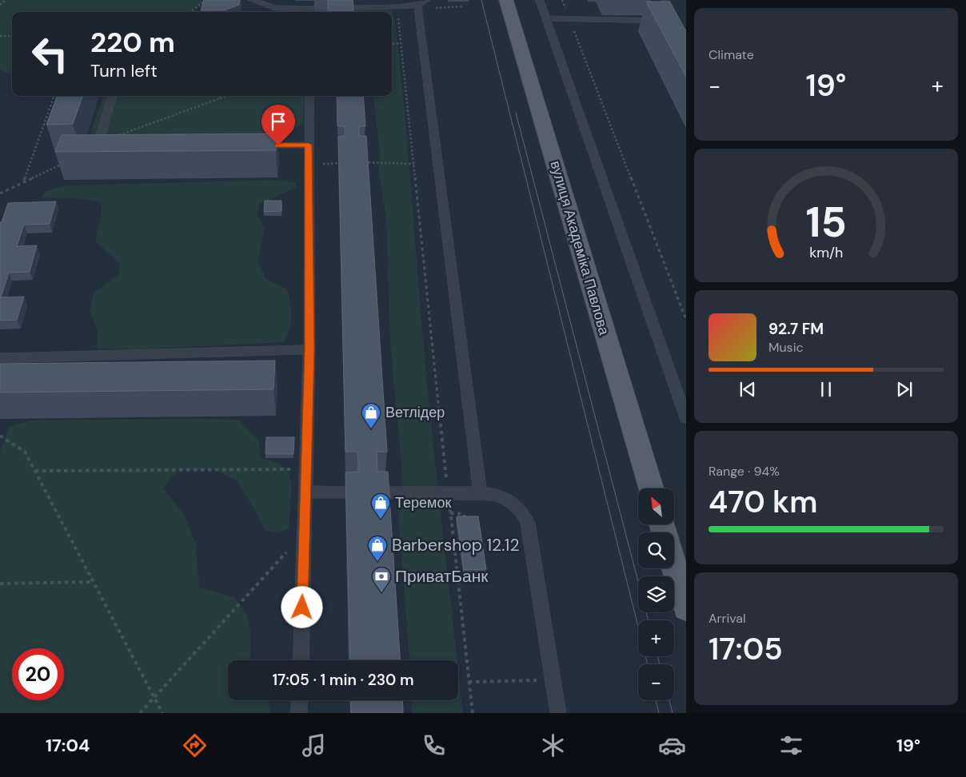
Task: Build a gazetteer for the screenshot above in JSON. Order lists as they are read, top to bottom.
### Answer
{
  "streets": {
    "main road": ["вулиця Академіка Павлова"]
  },
  "places": {
    "shop": ["Ветлідер", "Теремок", "Barbershop 12.12"],
    "bank": ["ПриватБанк"]
  },
  "north": "top left",
  "page": {
    "tile": [
      "Climate",
      ["Range · 94%", "470 km"],
      ["Arrival", "17:05"]
    ],
    "turn": ["220 m", "Turn left"],
    "heat": ["−", "19°", "+"],
    "song": ["92.7 FM", "Music"],
    "map_buttons": ["+", "−"],
    "limit": "20",
    "trip": "17:05 · 1 min · 230 m",
    "tabs": ["17:04", "19°"],
    "gauge": ["15", "km/h"]
  }
}
